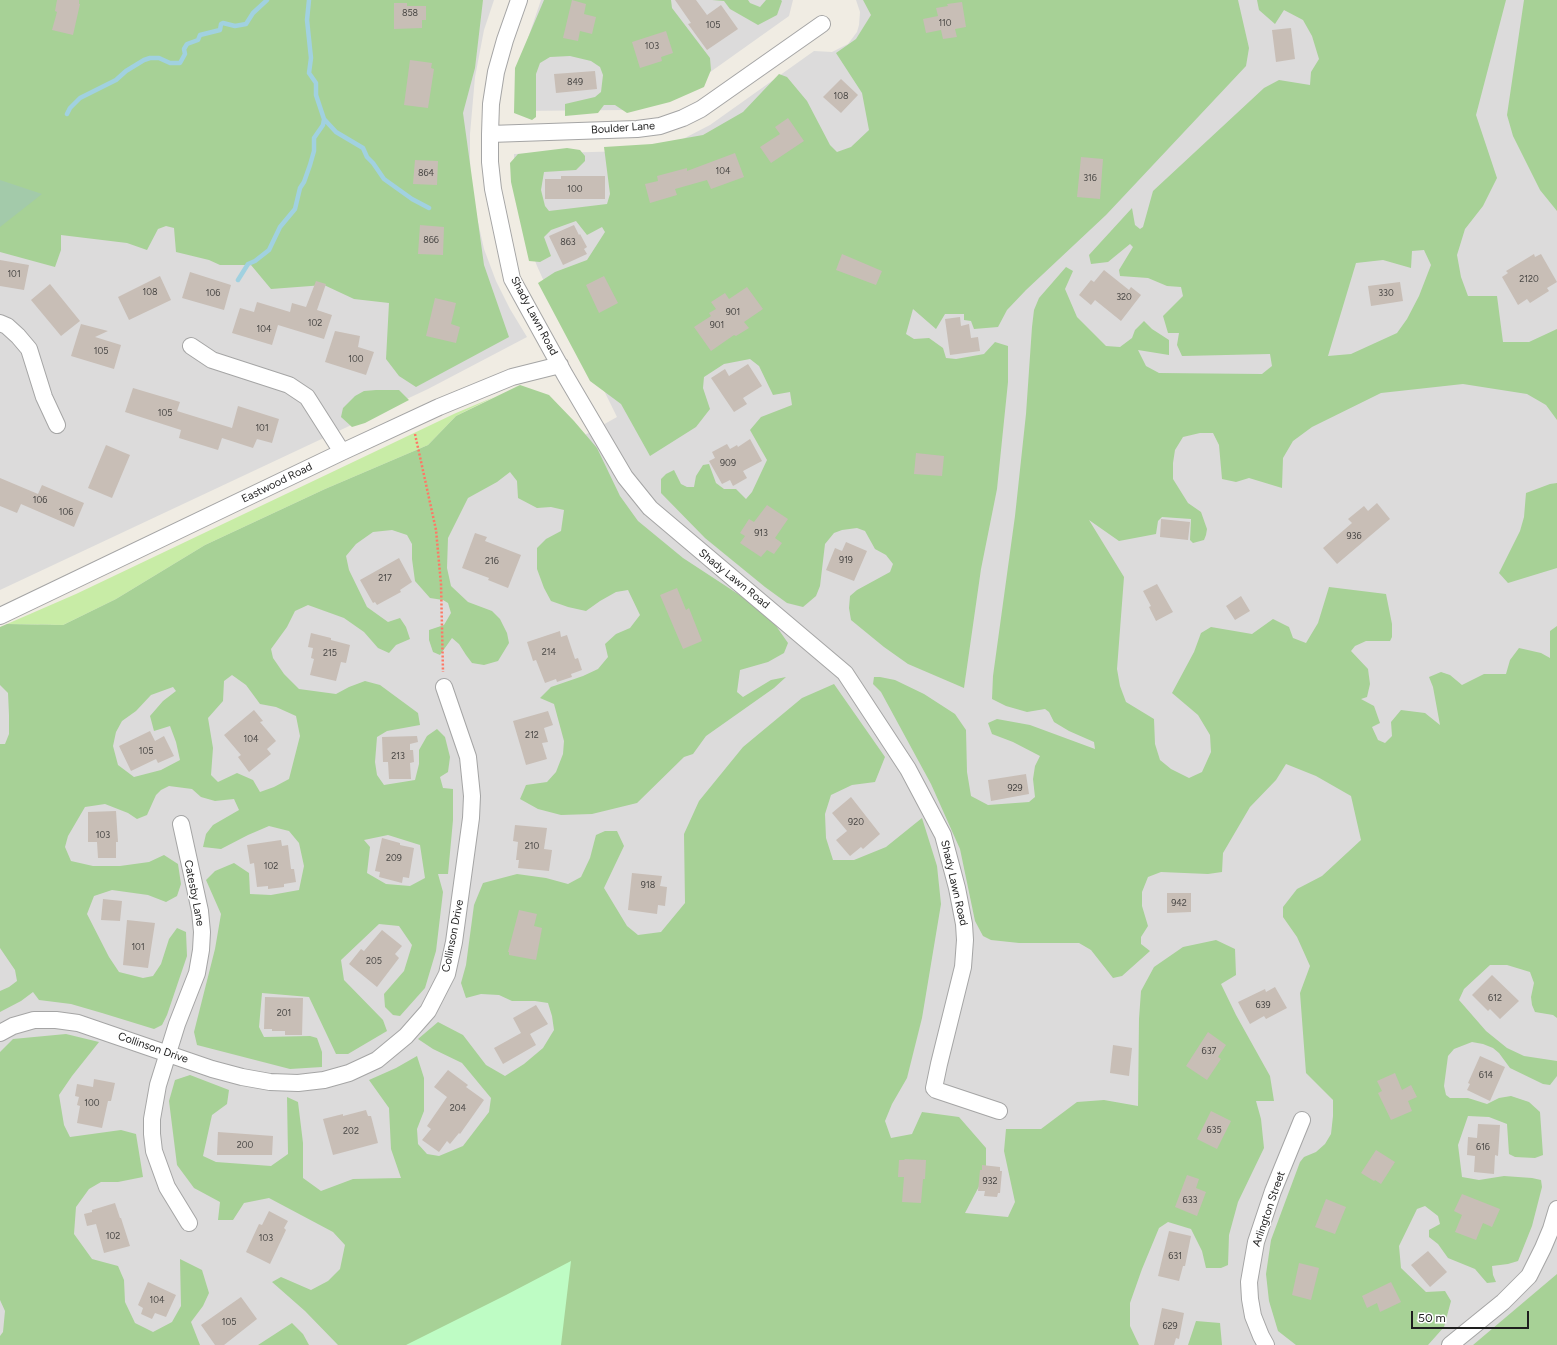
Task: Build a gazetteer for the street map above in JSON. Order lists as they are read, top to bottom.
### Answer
{
  "streets": {
    "street": [
      "Boulder Lane",
      "Shady Lawn Road",
      "Eastwood Road",
      "Catesby Lane",
      "Collinson Drive",
      "Arlington Street"
    ]
  },
  "crossings": [
    ["Boulder Lane", "Shady Lawn Road"],
    ["Shady Lawn Road", "Eastwood Road"],
    ["Catesby Lane", "Collinson Drive"]
  ],
  "house_numbers": [
    "858",
    "110",
    "105",
    "103",
    "849",
    "108",
    "104",
    "864",
    "316",
    "100",
    "866",
    "863",
    "101",
    "2120",
    "108",
    "106",
    "330",
    "320",
    "901",
    "102",
    "901",
    "104",
    "105",
    "100",
    "105",
    "101",
    "909",
    "106",
    "106",
    "913",
    "936",
    "919",
    "216",
    "217",
    "214",
    "215",
    "212",
    "104",
    "105",
    "213",
    "929",
    "920",
    "103",
    "210",
    "209",
    "102",
    "918",
    "942",
    "101",
    "205",
    "612",
    "639",
    "201",
    "637",
    "614",
    "100",
    "204",
    "635",
    "202",
    "200",
    "616",
    "932",
    "633",
    "102",
    "103",
    "631",
    "104",
    "105",
    "629"
  ],
  "scale_bar": "50 m"
}
